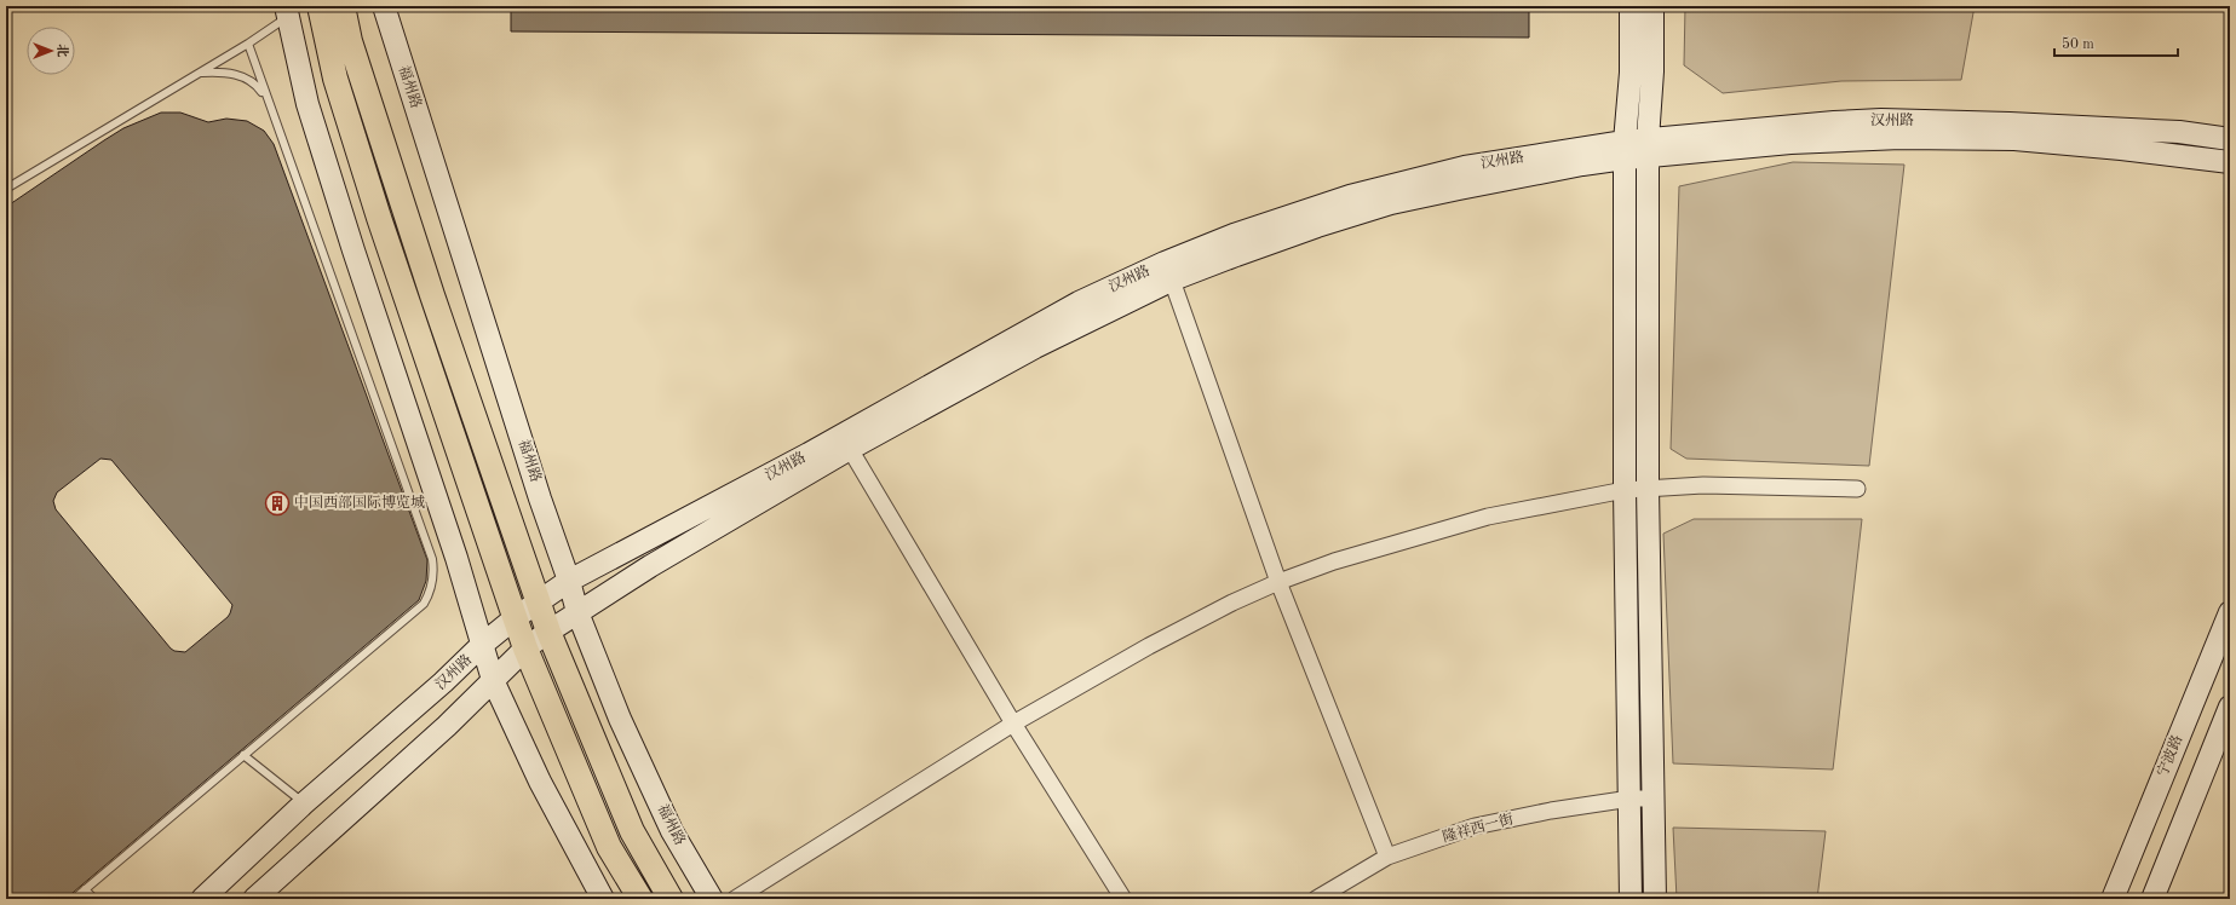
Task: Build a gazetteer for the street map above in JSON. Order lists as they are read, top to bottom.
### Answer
{
  "streets": {
    "main road": ["福州路", "汉州路", "宁波路"],
    "street": ["隆祥西一街"]
  },
  "crossings": [
    ["福州路", "汉州路"]
  ],
  "places": {
    "building": ["中国西部国际博览城"]
  },
  "scale_bar": "50 m",
  "north": "right"
}
